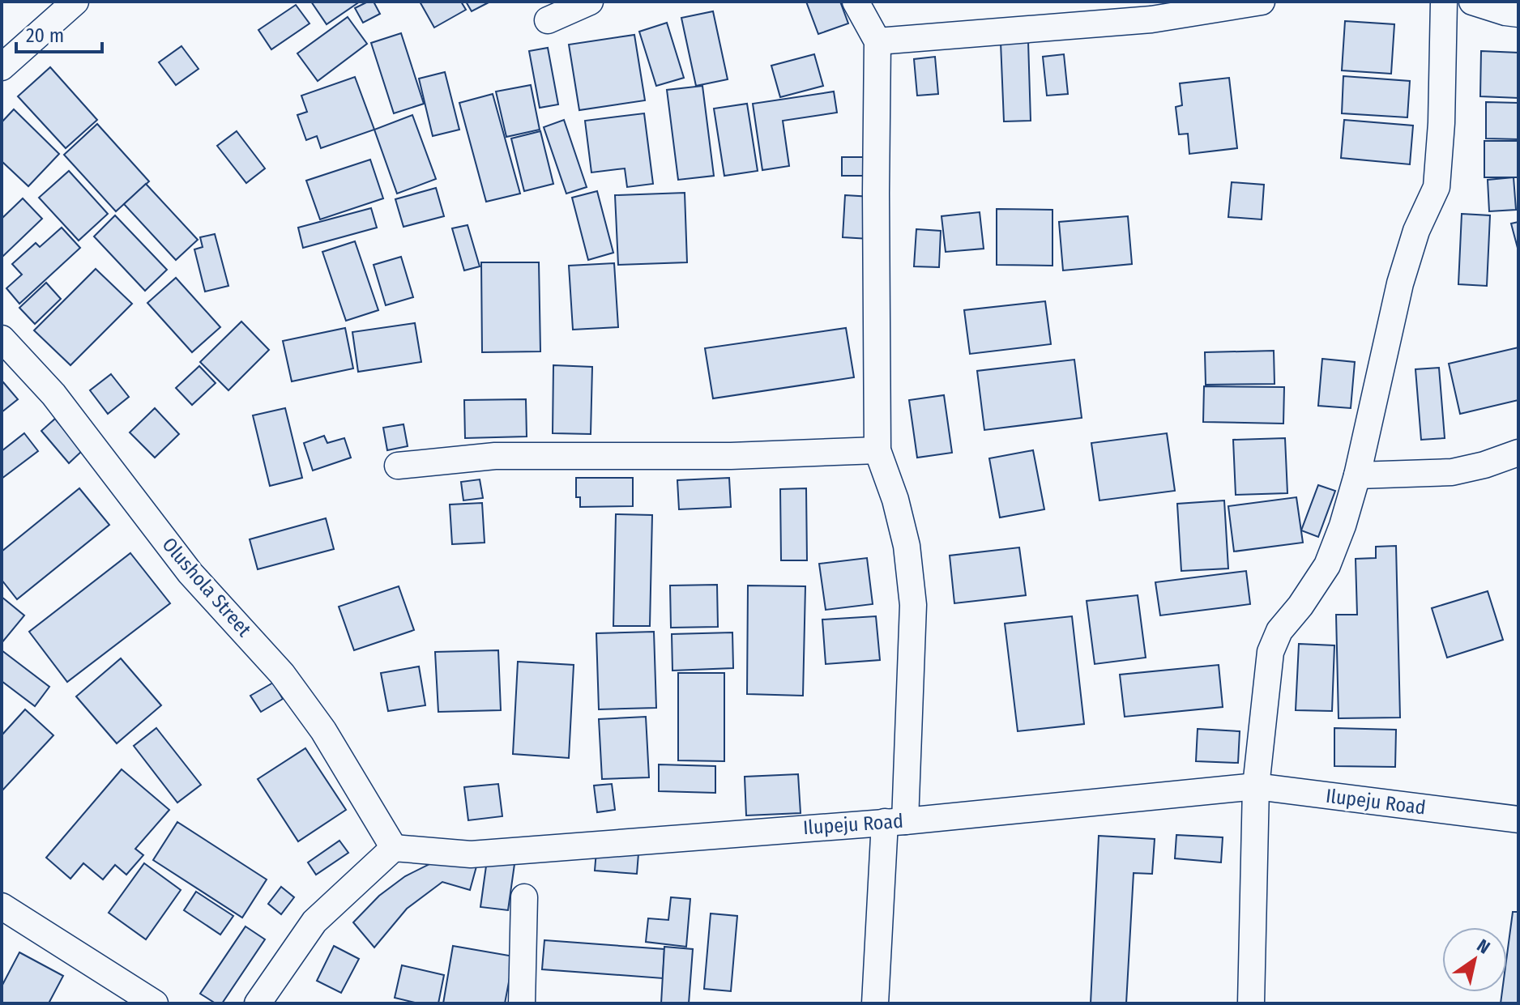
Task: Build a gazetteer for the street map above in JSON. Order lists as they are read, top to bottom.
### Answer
{
  "streets": {
    "street": ["Olushola Street", "Ilupeju Road"]
  },
  "crossings": [
    ["Olushola Street", "Ilupeju Road"]
  ],
  "scale_bar": "20 m",
  "north": "top right"
}
